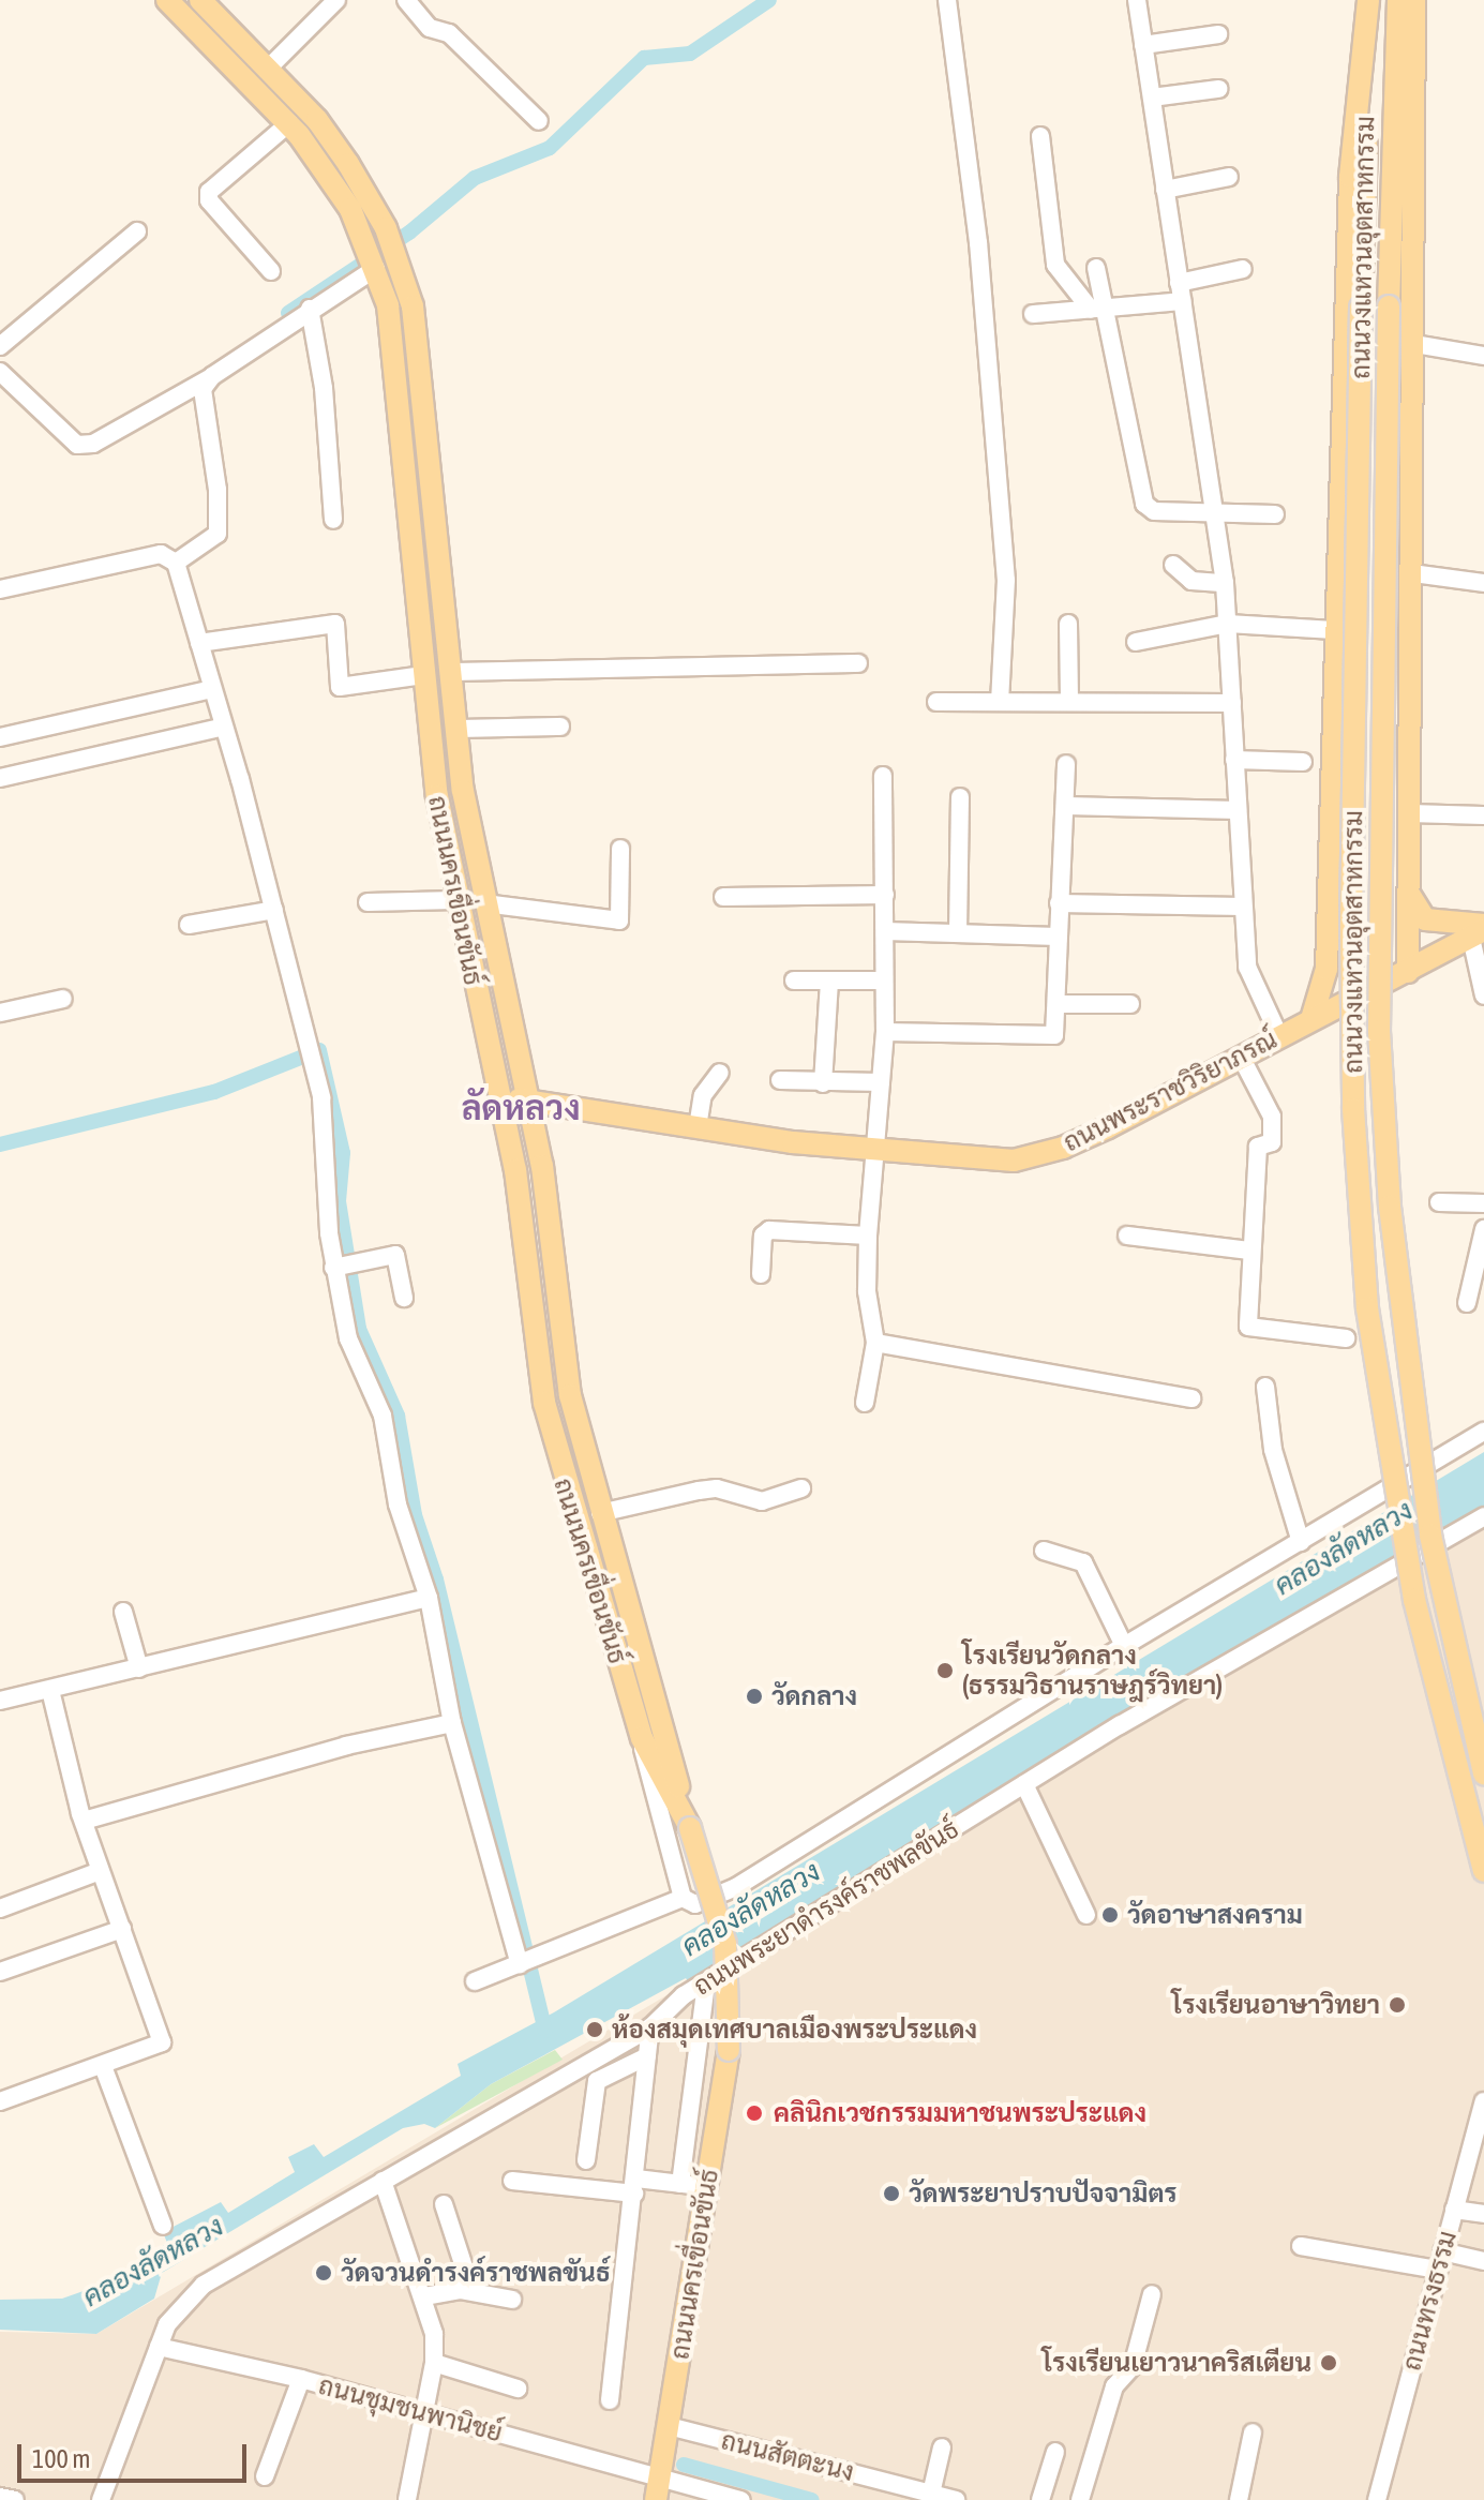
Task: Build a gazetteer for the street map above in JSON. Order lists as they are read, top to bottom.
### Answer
{
  "streets": {
    "main road": ["ถนนวงแหวนอุตสาหกรรม", "ถนนนครเขื่อนขันธ์", "ถนนพระราชวิริยาภรณ์"],
    "street": [
      "ถนนพระยาดำรงค์ราชพลขันธ์",
      "ถนนทรงธรรม",
      "ถนนชุมชนพานิชย์",
      "ถนนสัตตะนง"
    ]
  },
  "crossings": [
    ["ถนนวงแหวนอุตสาหกรรม", "ถนนพระราชวิริยาภรณ์"],
    ["ถนนนครเขื่อนขันธ์", "ถนนพระราชวิริยาภรณ์"],
    ["ถนนนครเขื่อนขันธ์", "ถนนชุมชนพานิชย์"],
    ["ถนนนครเขื่อนขันธ์", "ถนนสัตตะนง"],
    ["ถนนพระยาดำรงค์ราชพลขันธ์", "ถนนชุมชนพานิชย์"]
  ],
  "districts": ["ลัดหลวง"],
  "water": ["คลองลัดหลวง"],
  "places": [
    "โรงเรียนวัดกลาง (ธรรมวิธานราษฎร์วิทยา)",
    "วัดกลาง",
    "วัดอาษาสงคราม",
    "โรงเรียนอาษาวิทยา",
    "ห้องสมุดเทศบาลเมืองพระประแดง",
    "คลินิกเวชกรรมมหาชนพระประแดง",
    "วัดพระยาปราบปัจจามิตร",
    "วัดจวนดำรงค์ราชพลขันธ์",
    "โรงเรียนเยาวนาคริสเตียน"
  ],
  "scale_bar": "100 m"
}
